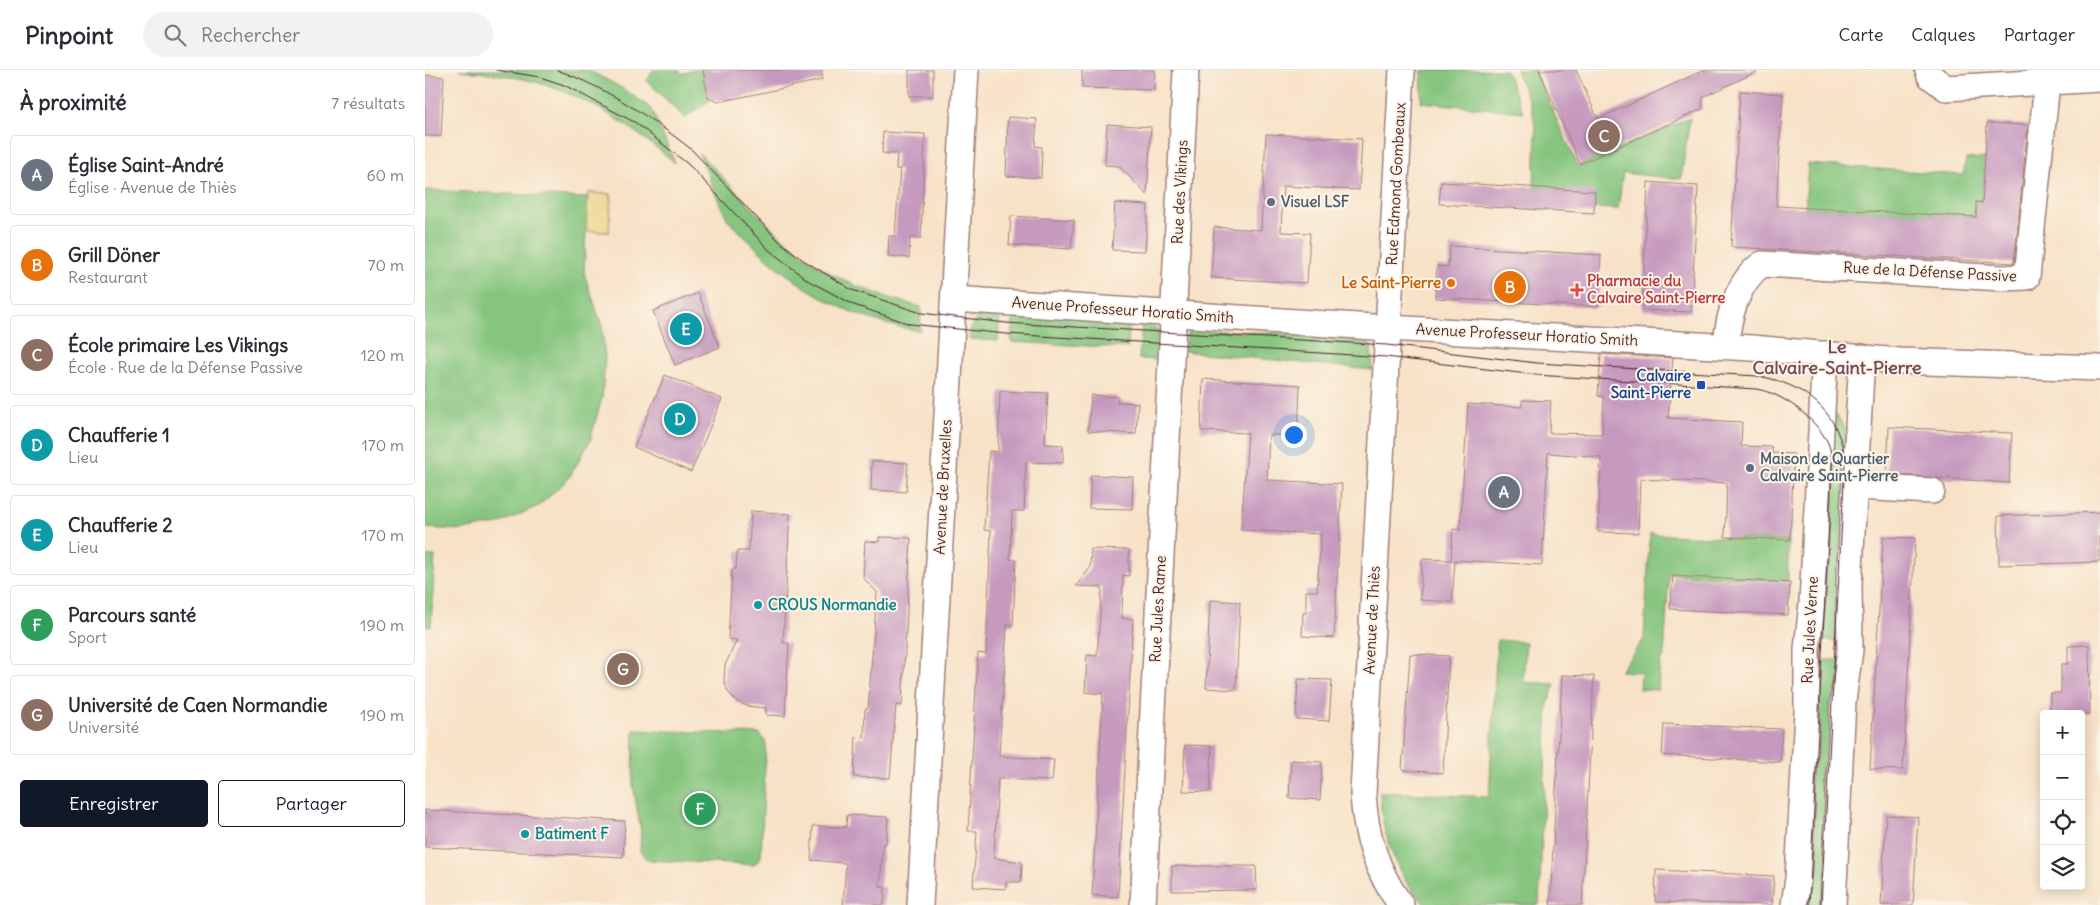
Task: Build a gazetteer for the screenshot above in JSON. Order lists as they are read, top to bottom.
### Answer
{
  "streets": {
    "street": [
      "Rue Edmond Gombeaux",
      "Rue des Vikings",
      "Rue de la Défense Passive",
      "Avenue Professeur Horatio Smith",
      "Avenue de Bruxelles",
      "Rue Jules Rame",
      "Avenue de Thiès",
      "Rue Jules Verne"
    ]
  },
  "crossings": [
    ["Rue Edmond Gombeaux", "Avenue Professeur Horatio Smith"],
    ["Rue Edmond Gombeaux", "Avenue de Thiès"],
    ["Rue des Vikings", "Avenue Professeur Horatio Smith"],
    ["Rue des Vikings", "Rue Jules Rame"],
    ["Rue de la Défense Passive", "Avenue Professeur Horatio Smith"],
    ["Avenue Professeur Horatio Smith", "Avenue de Bruxelles"],
    ["Avenue Professeur Horatio Smith", "Rue Jules Rame"],
    ["Avenue Professeur Horatio Smith", "Avenue de Thiès"],
    ["Avenue Professeur Horatio Smith", "Rue Jules Verne"]
  ],
  "districts": ["Le Calvaire-Saint-Pierre"],
  "places": {
    "other": [
      "Visuel LSF",
      "Le Saint-Pierre",
      "Maison de Quartier Calvaire Saint-Pierre",
      "CROUS Normandie",
      "Batiment F"
    ],
    "health": ["Pharmacie du Calvaire Saint-Pierre"],
    "transit": ["Calvaire Saint-Pierre"]
  },
  "page": {
    "header": "Pinpoint",
    "search": "Rechercher",
    "nav": ["Carte", "Calques", "Partager"],
    "heading": ["À proximité", "7 résultats"],
    "pins": [
      "C",
      "B",
      "E",
      "D",
      "A",
      "G",
      "F"
    ],
    "list": [
      {
        "mark": "A",
        "name": "Église Saint-André",
        "note": "Église · Avenue de Thiès",
        "value": "60 m"
      },
      {
        "mark": "B",
        "name": "Grill Döner",
        "note": "Restaurant",
        "value": "70 m"
      },
      {
        "mark": "C",
        "name": "École primaire Les Vikings",
        "note": "École · Rue de la Défense Passive",
        "value": "120 m"
      },
      {
        "mark": "D",
        "name": "Chaufferie 1",
        "note": "Lieu",
        "value": "170 m"
      },
      {
        "mark": "E",
        "name": "Chaufferie 2",
        "note": "Lieu",
        "value": "170 m"
      },
      {
        "mark": "F",
        "name": "Parcours santé",
        "note": "Sport",
        "value": "190 m"
      },
      {
        "mark": "G",
        "name": "Université de Caen Normandie",
        "note": "Université",
        "value": "190 m"
      }
    ],
    "map_buttons": ["+", "−"],
    "buttons": ["Enregistrer", "Partager"]
  }
}
